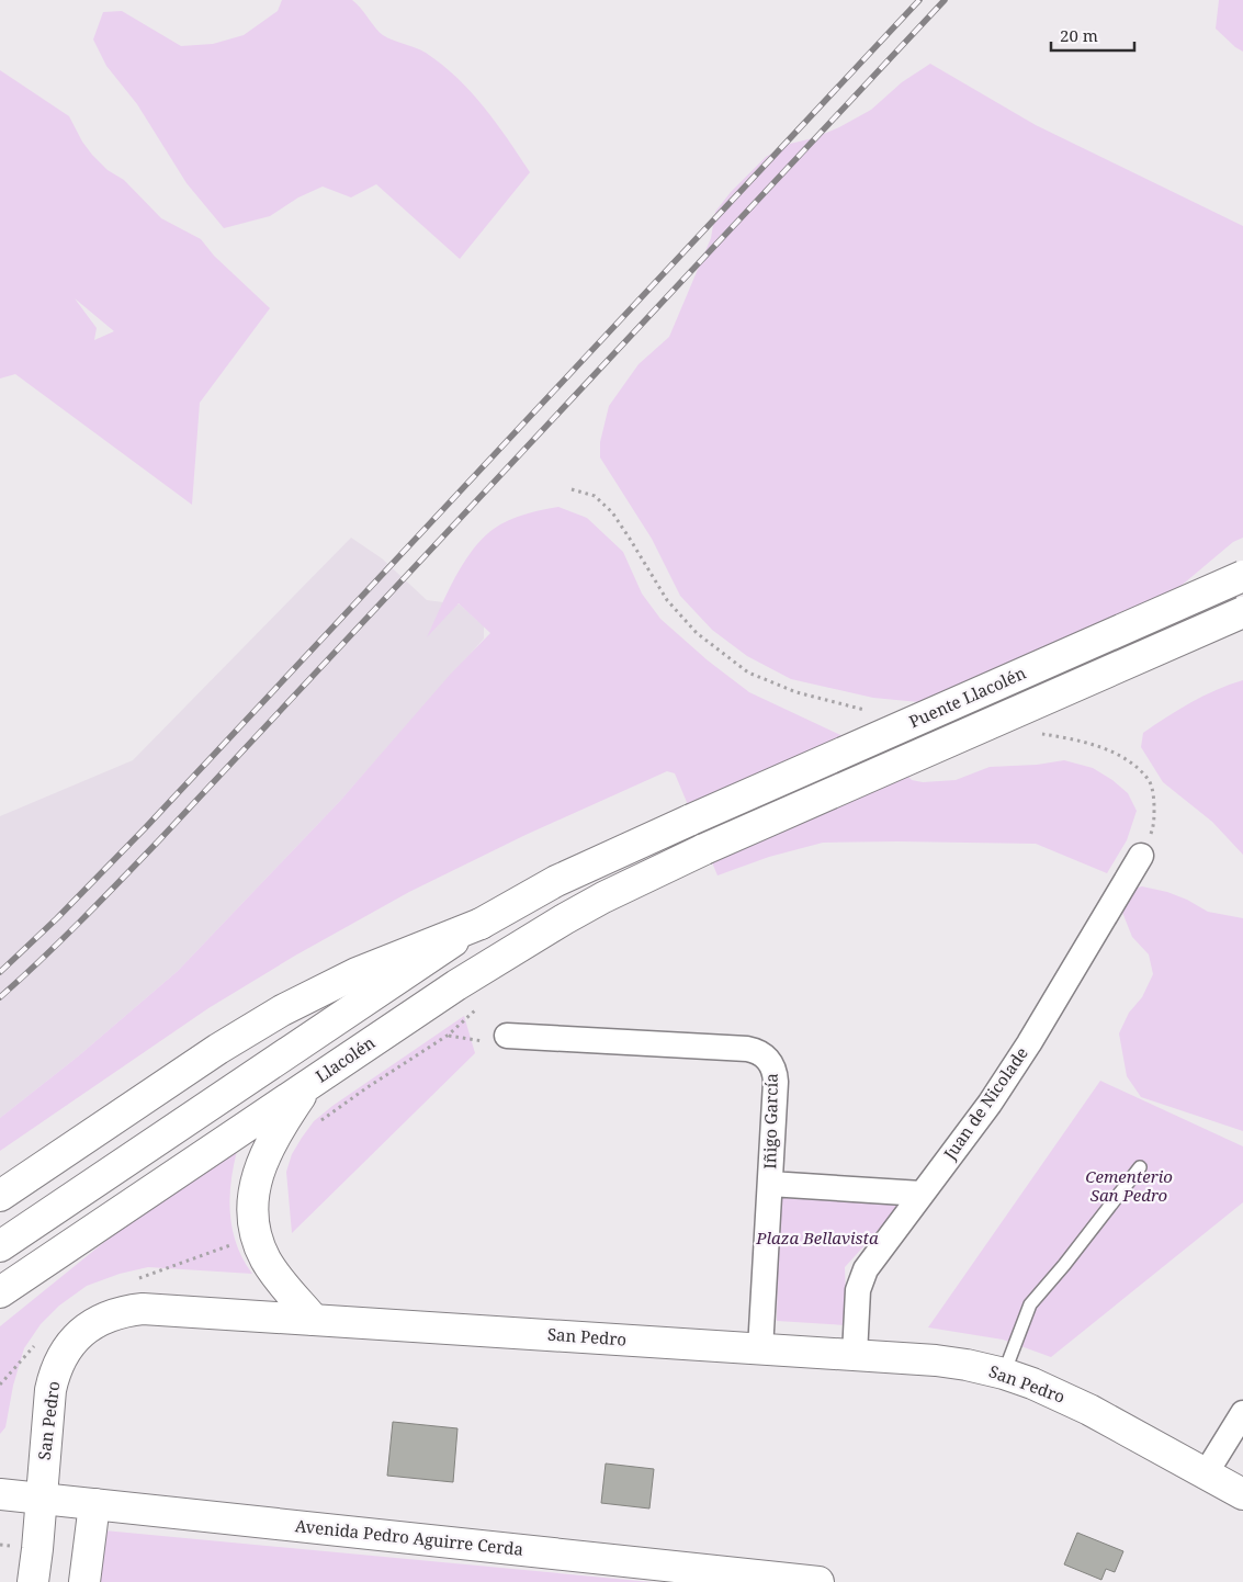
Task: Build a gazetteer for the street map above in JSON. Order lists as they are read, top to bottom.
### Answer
{
  "streets": {
    "main road": [
      "Puente Llacolén",
      "Llacolén",
      "San Pedro",
      "Avenida Pedro Aguirre Cerda"
    ],
    "street": ["Juan de Nicolade", "Iñigo García"]
  },
  "crossings": [
    ["Puente Llacolén", "Llacolén"],
    ["Juan de Nicolade", "San Pedro"],
    ["Iñigo García", "San Pedro"],
    ["San Pedro", "Avenida Pedro Aguirre Cerda"]
  ],
  "parks": ["Cementerio San Pedro", "Plaza Bellavista"],
  "scale_bar": "20 m"
}
